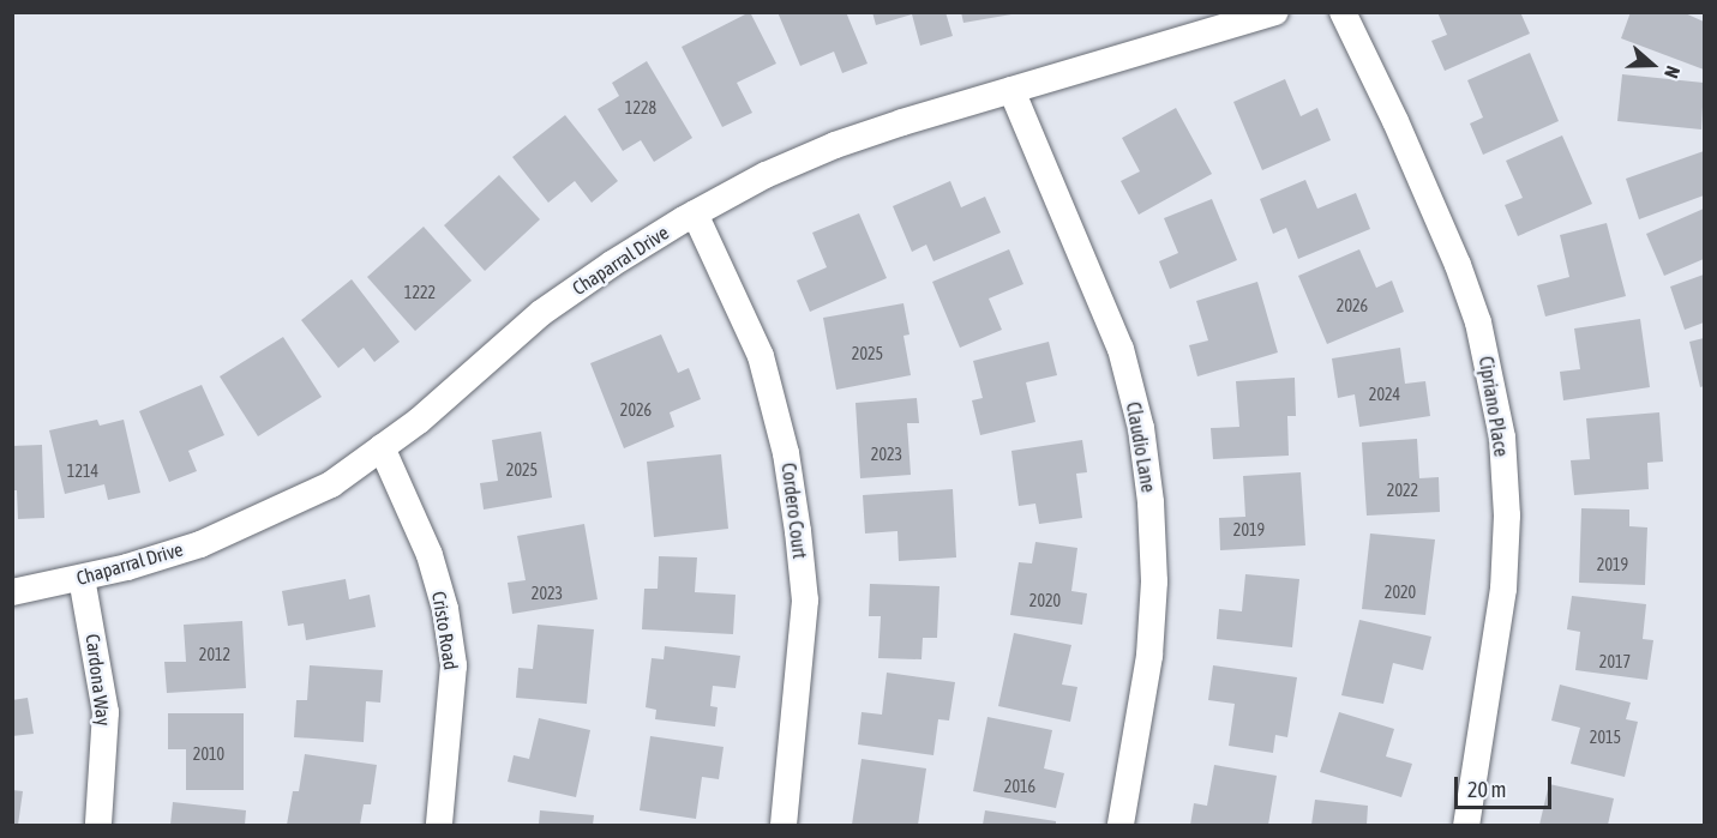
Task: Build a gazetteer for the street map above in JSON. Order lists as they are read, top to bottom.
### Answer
{
  "streets": {
    "street": [
      "Chaparral Drive",
      "Cipriano Place",
      "Claudio Lane",
      "Cordero Court",
      "Cristo Road",
      "Cardona Way"
    ]
  },
  "crossings": [
    ["Chaparral Drive", "Claudio Lane"],
    ["Chaparral Drive", "Cordero Court"],
    ["Chaparral Drive", "Cristo Road"],
    ["Chaparral Drive", "Cardona Way"]
  ],
  "house_numbers": [
    "1228",
    "1222",
    "2026",
    "2025",
    "2024",
    "2026",
    "2023",
    "2025",
    "1214",
    "2022",
    "2019",
    "2019",
    "2020",
    "2023",
    "2020",
    "2012",
    "2017",
    "2015",
    "2010",
    "2016"
  ],
  "scale_bar": "20 m",
  "north": "right"
}
